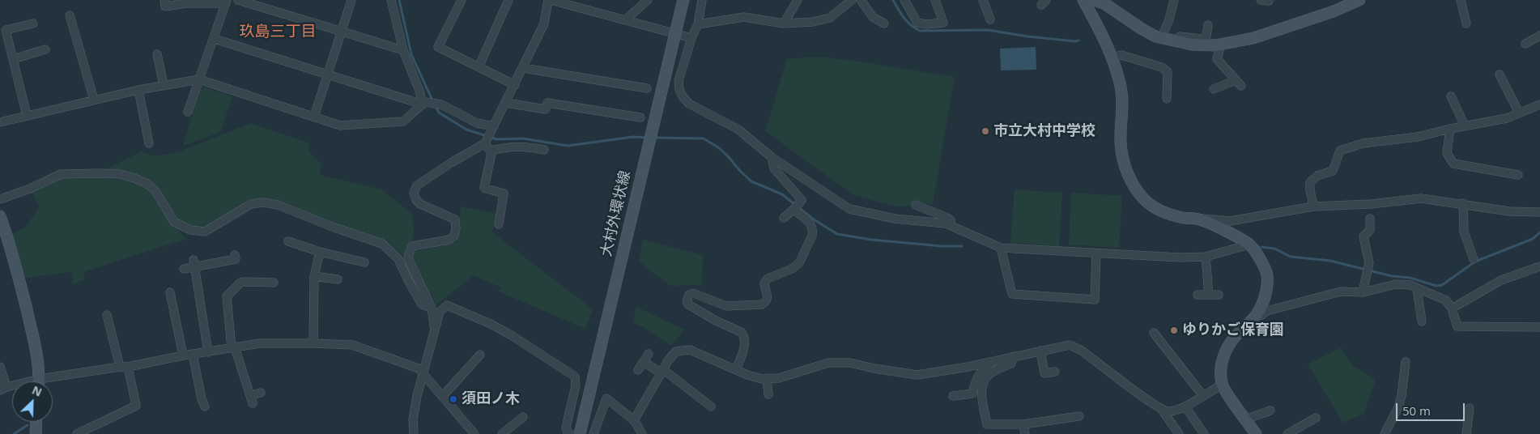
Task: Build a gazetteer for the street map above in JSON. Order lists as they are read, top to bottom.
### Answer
{
  "streets": {
    "street": ["大村外環状線"]
  },
  "districts": ["玖島三丁目"],
  "places": ["市立大村中学校", "ゆりかご保育園", "須田ノ木"],
  "scale_bar": "50 m",
  "north": "top right"
}
